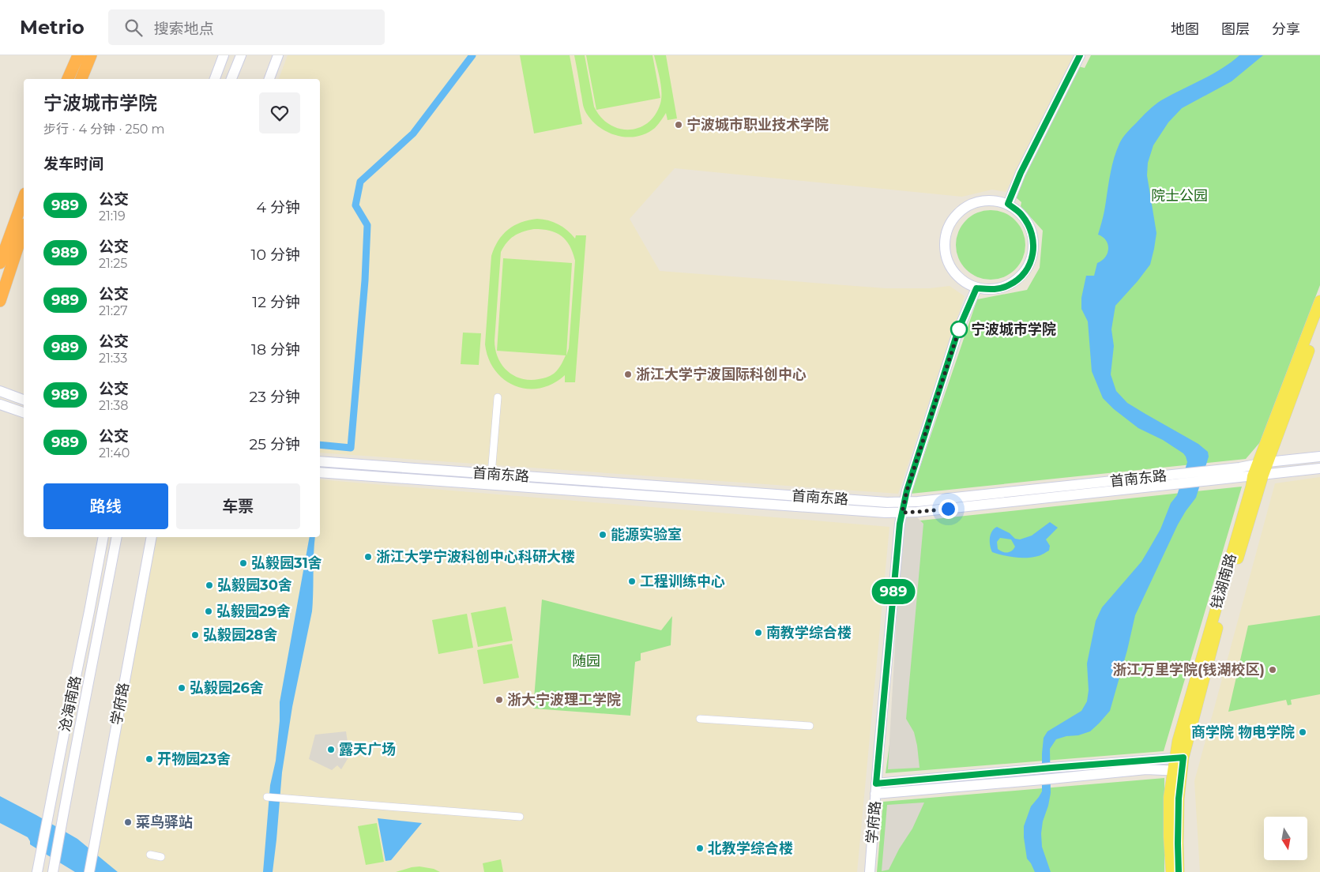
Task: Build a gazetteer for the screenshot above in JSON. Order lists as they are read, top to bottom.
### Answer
{
  "streets": {
    "main road": [
      "首南东路",
      "钱湖南路",
      "沧海南路",
      "学府路"
    ]
  },
  "crossings": [
    ["首南东路", "钱湖南路"],
    ["首南东路", "学府路"]
  ],
  "parks": ["院士公园", "随园"],
  "places": [
    "宁波城市职业技术学院",
    "宁波城市学院",
    "浙江大学宁波国际科创中心",
    "能源实验室",
    "浙江大学宁波科创中心科研大楼",
    "弘毅园31舍",
    "工程训练中心",
    "弘毅园30舍",
    "弘毅园29舍",
    "南教学综合楼",
    "弘毅园28舍",
    "浙江万里学院(钱湖校区)",
    "弘毅园26舍",
    "浙大宁波理工学院",
    "商学院 物电学院",
    "露天广场",
    "开物园23舍",
    "菜鸟驿站",
    "北教学综合楼"
  ],
  "lines": ["bus line 989"],
  "north": "bottom",
  "page": {
    "header": "Metrio",
    "search": "搜索地点",
    "nav": ["地图", "图层", "分享"],
    "on_map": "989",
    "heading": [
      ["宁波城市学院", "步行 · 4 分钟 · 250 m"],
      "发车时间"
    ],
    "list": [
      {
        "mark": "989",
        "name": "公交",
        "note": "21:19",
        "value": "4 分钟"
      },
      {
        "mark": "989",
        "name": "公交",
        "note": "21:25",
        "value": "10 分钟"
      },
      {
        "mark": "989",
        "name": "公交",
        "note": "21:27",
        "value": "12 分钟"
      },
      {
        "mark": "989",
        "name": "公交",
        "note": "21:33",
        "value": "18 分钟"
      },
      {
        "mark": "989",
        "name": "公交",
        "note": "21:38",
        "value": "23 分钟"
      },
      {
        "mark": "989",
        "name": "公交",
        "note": "21:40",
        "value": "25 分钟"
      }
    ],
    "buttons": ["路线", "车票"]
  }
}
